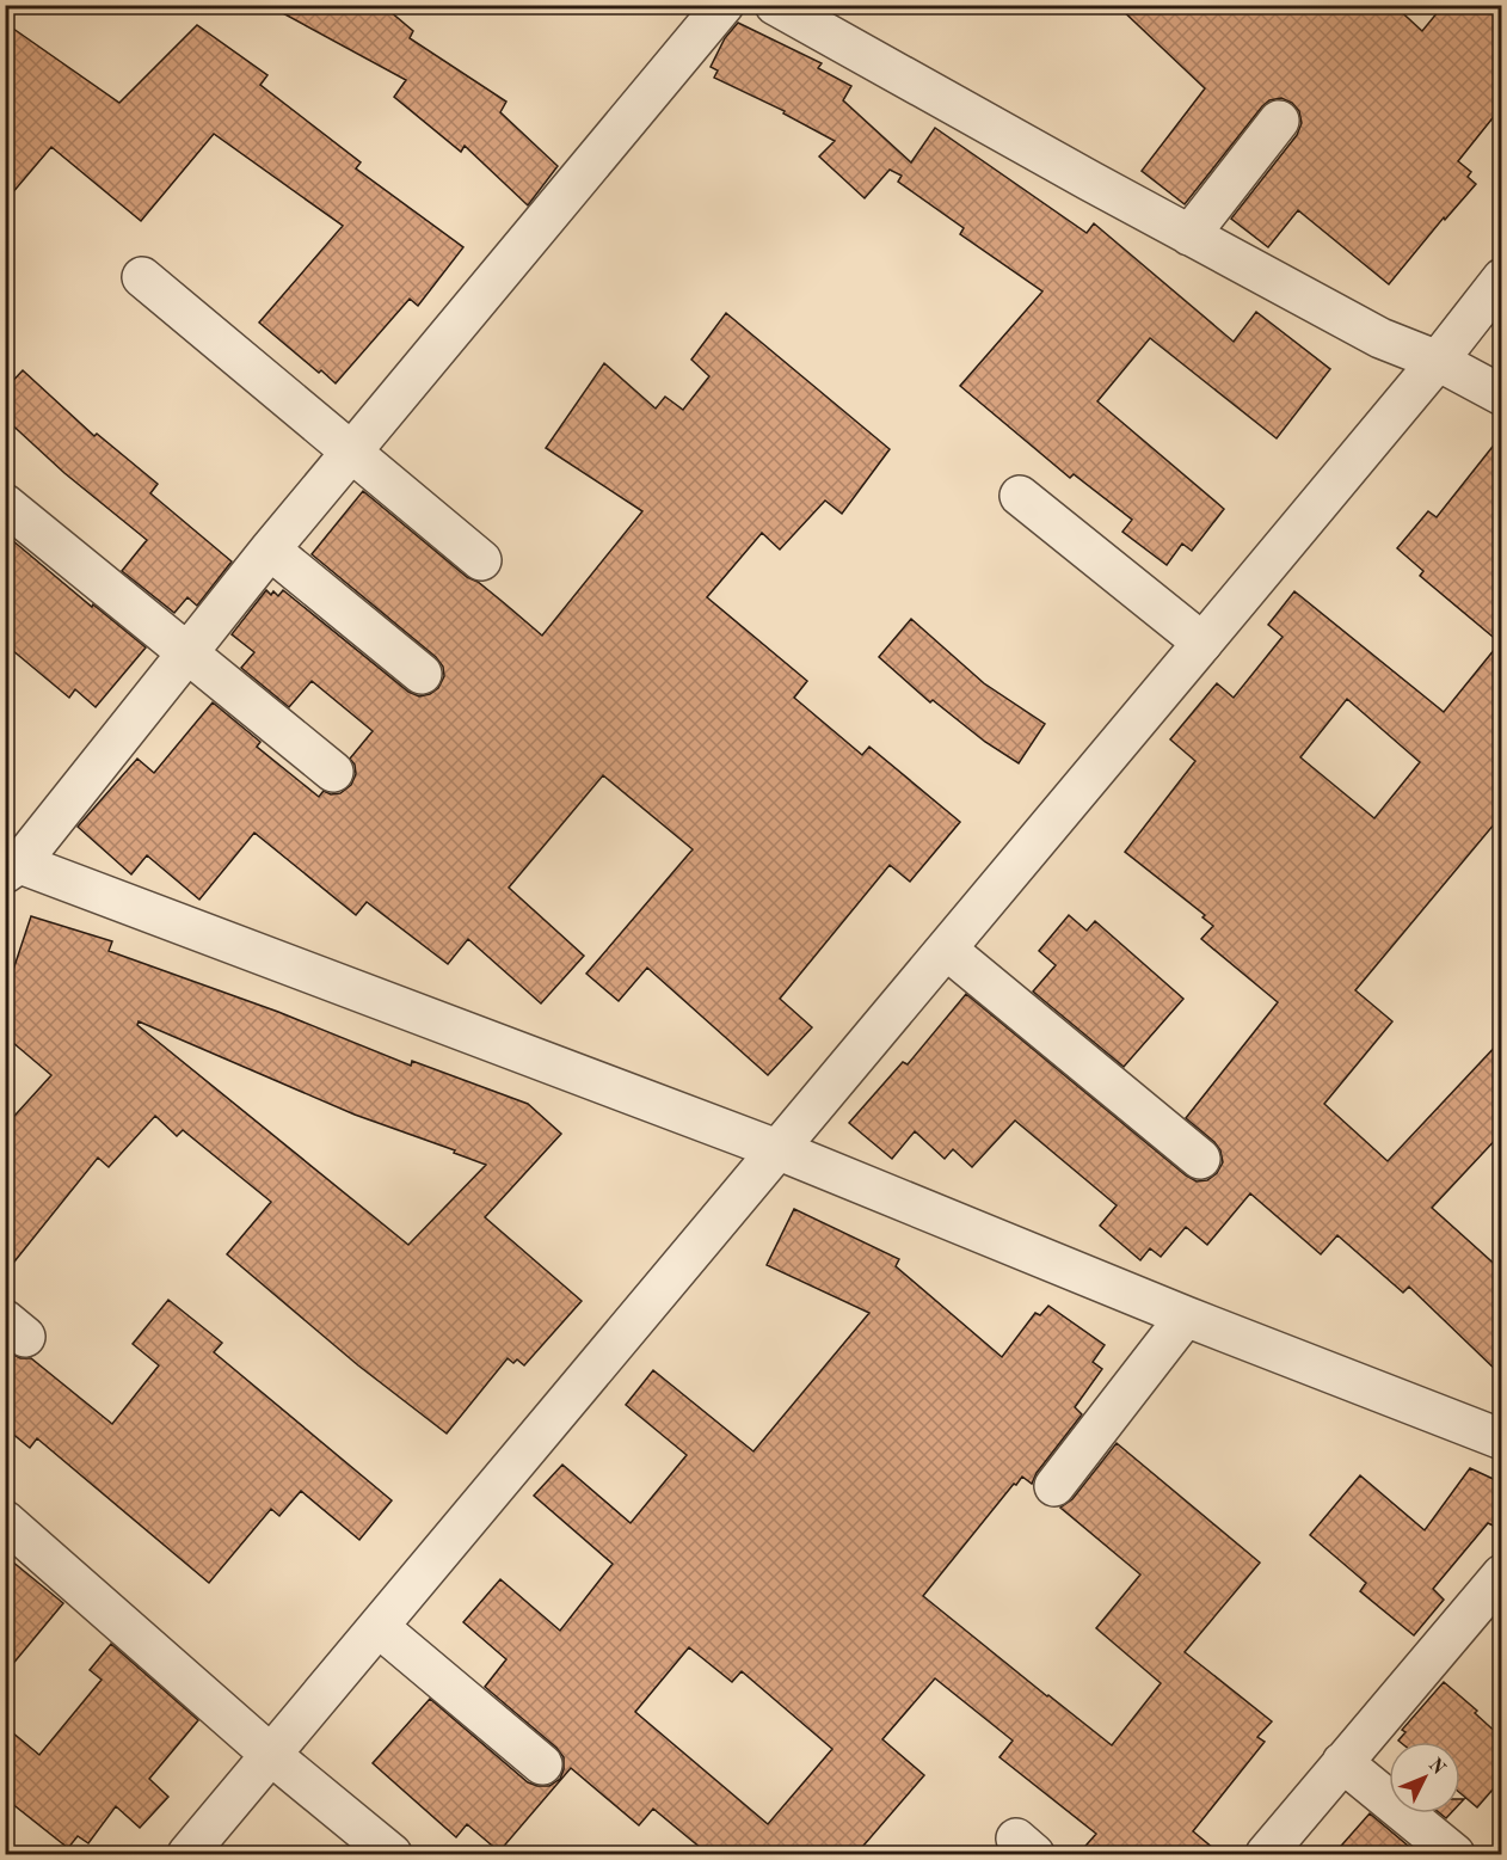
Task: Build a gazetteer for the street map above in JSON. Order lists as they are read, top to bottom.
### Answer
{
  "north": "top right"
}
